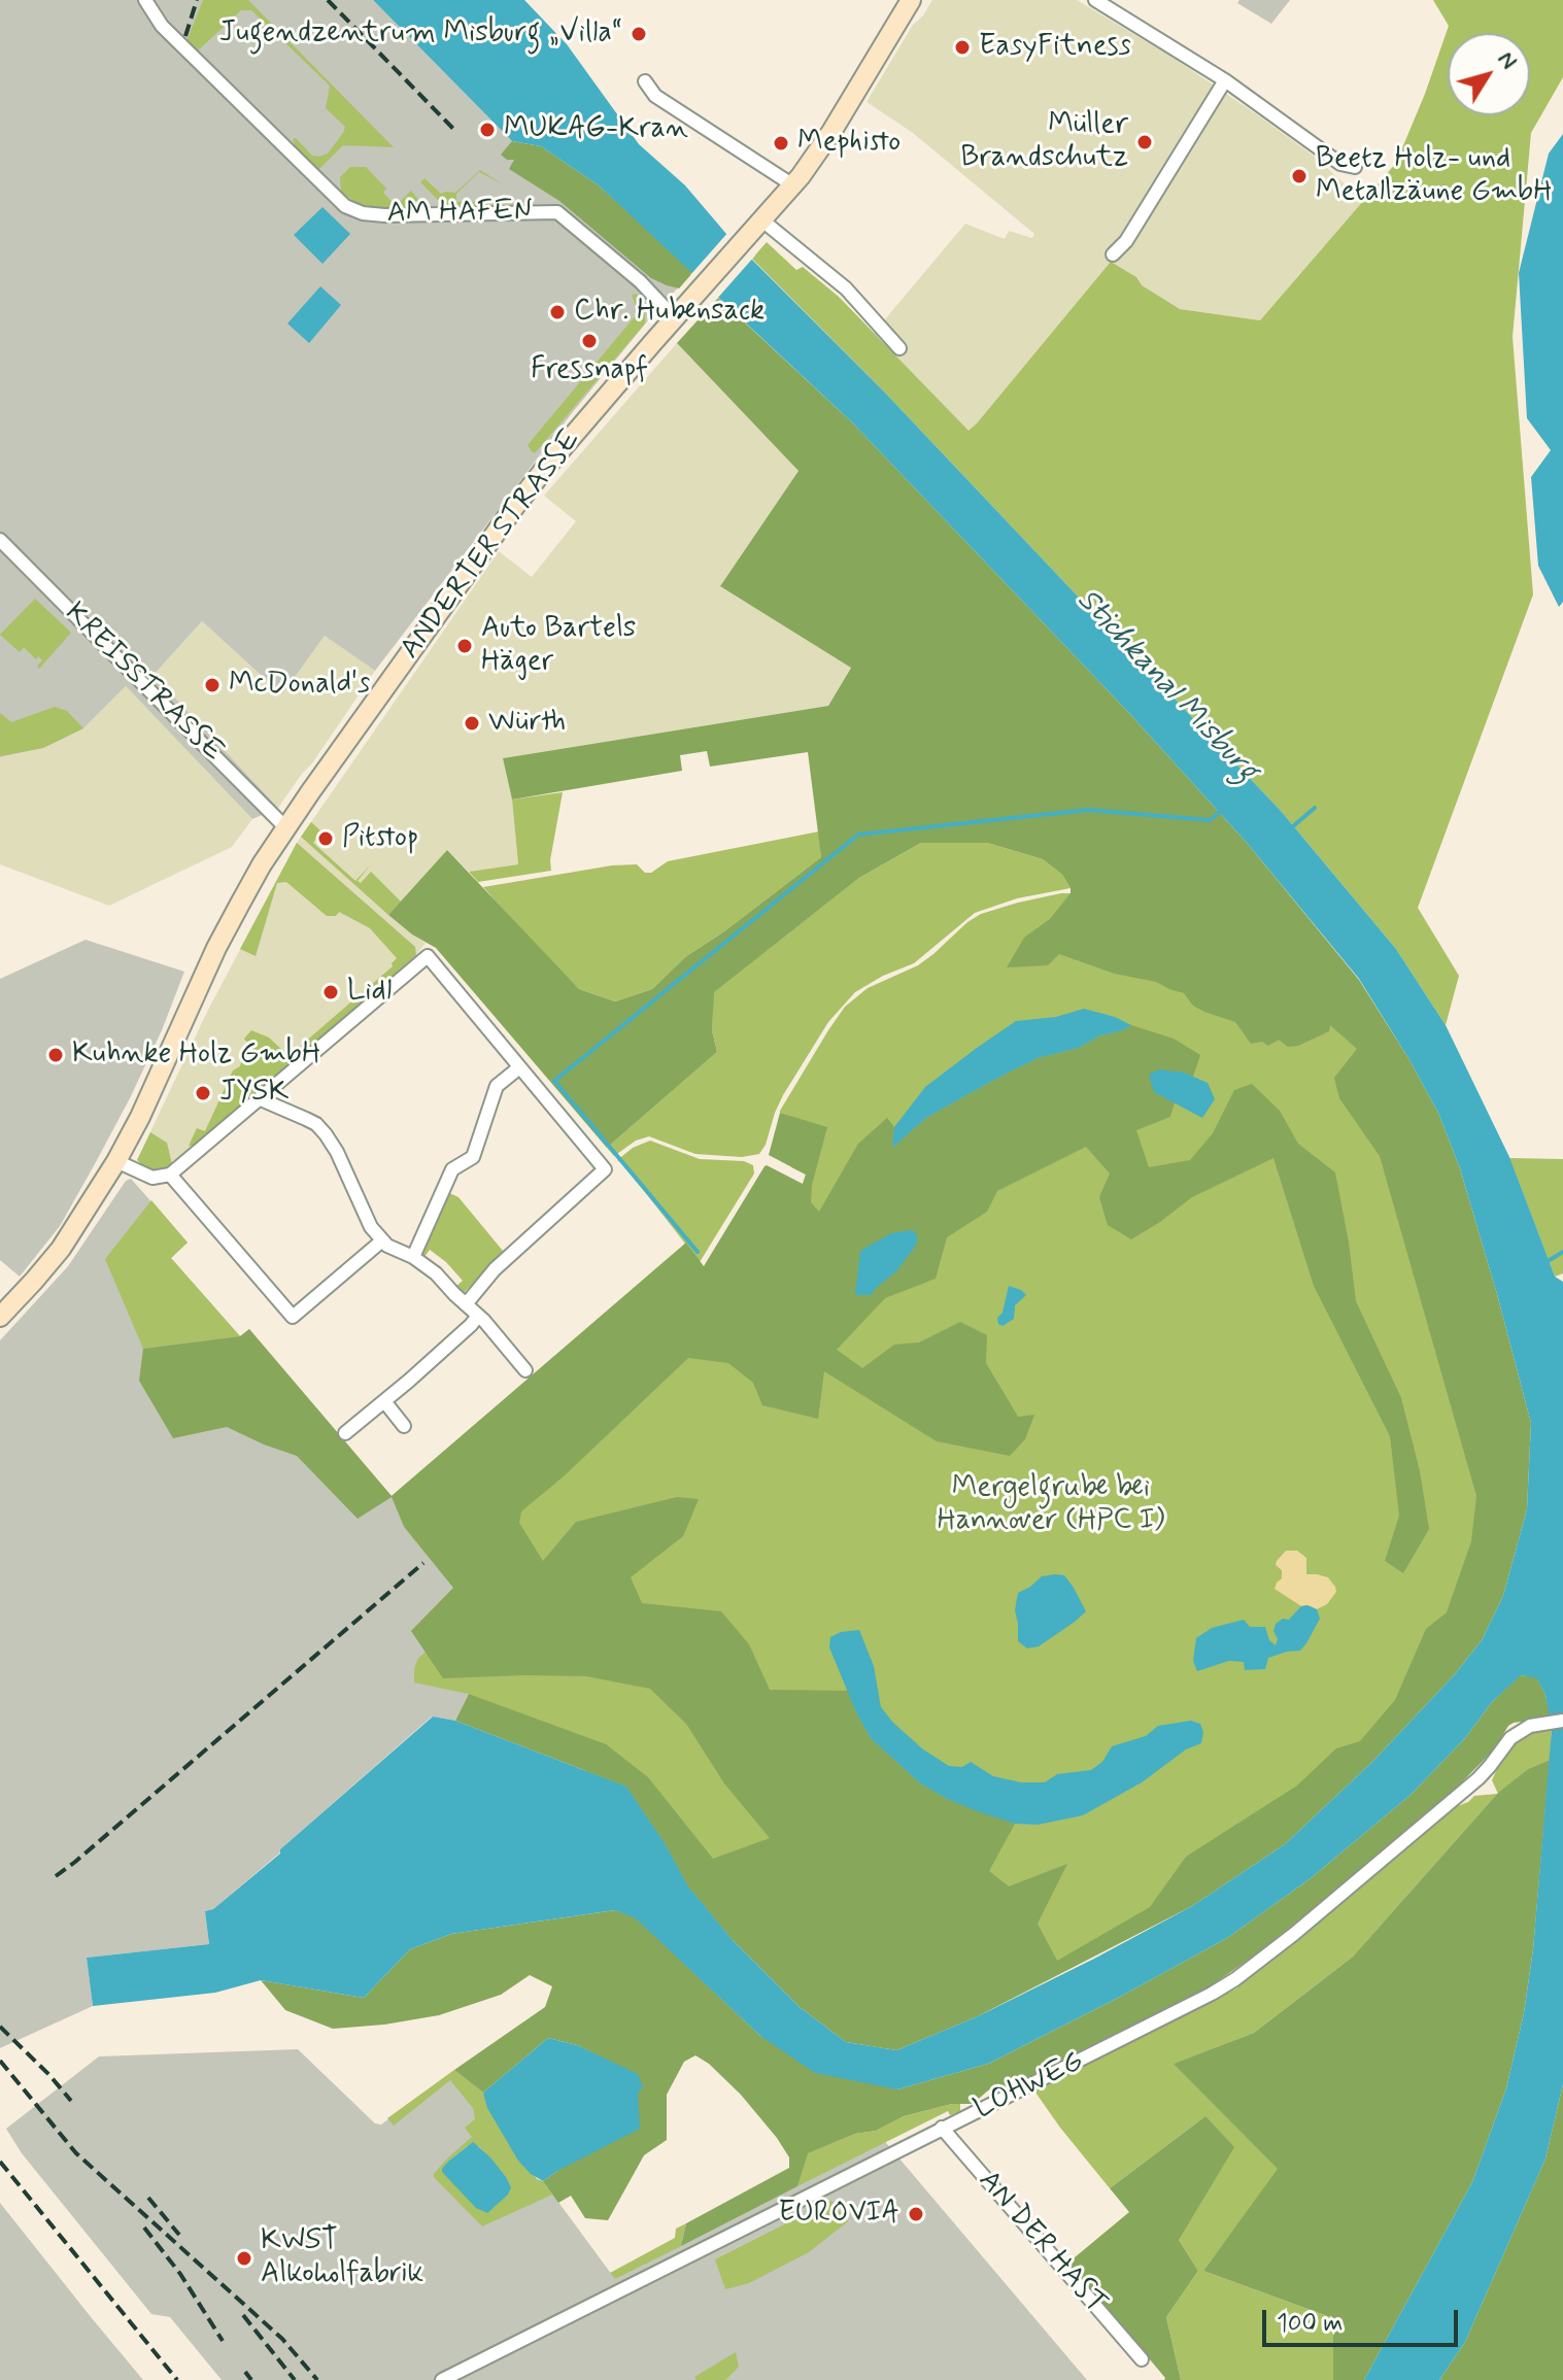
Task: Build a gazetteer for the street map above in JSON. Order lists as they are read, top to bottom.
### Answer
{
  "streets": {
    "main road": ["ANDERTER STRASSE"],
    "street": [
      "AM HAFEN",
      "KREISSTRASSE",
      "LOHWEG",
      "AN DER HAST"
    ]
  },
  "crossings": [
    ["AM HAFEN", "ANDERTER STRASSE"],
    ["ANDERTER STRASSE", "KREISSTRASSE"],
    ["LOHWEG", "AN DER HAST"]
  ],
  "water": ["Stichkanal Misburg"],
  "parks": ["Mergelgrube bei Hannover (HPC I)"],
  "places": [
    "Jugendzentrum Misburg „Villa“",
    "EasyFitness",
    "MUKAG-Kran",
    "Müller Brandschutz",
    "Mephisto",
    "Beetz Holz- und Metallzäune GmbH",
    "Chr. Hubensack",
    "Fressnapf",
    "Auto Bartels Häger",
    "McDonald's",
    "Würth",
    "Pitstop",
    "Lidl",
    "Kuhnke Holz GmbH",
    "JYSK",
    "EUROVIA",
    "KWST Alkoholfabrik"
  ],
  "scale_bar": "100 m",
  "north": "top right"
}
